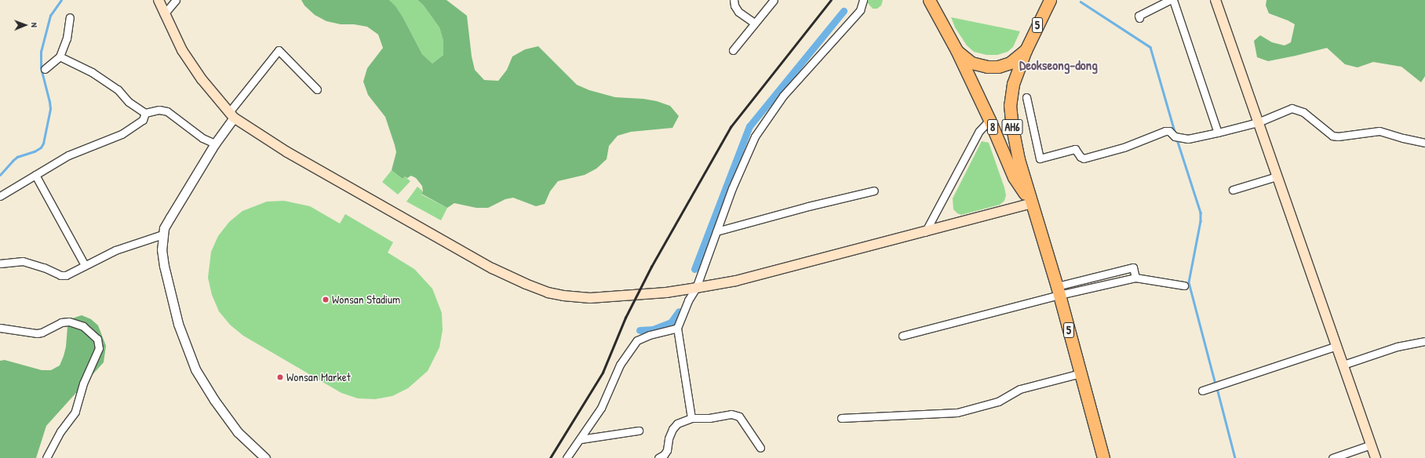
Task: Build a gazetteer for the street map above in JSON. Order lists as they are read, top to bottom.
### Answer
{
  "streets": {
    "highway": ["5", "8", "AH6"]
  },
  "crossings": [
    ["5", "8"],
    ["5", "AH6"],
    ["8", "AH6"]
  ],
  "districts": ["Deokseong-dong"],
  "places": ["Wonsan Stadium", "Wonsan Market"],
  "north": "right"
}
